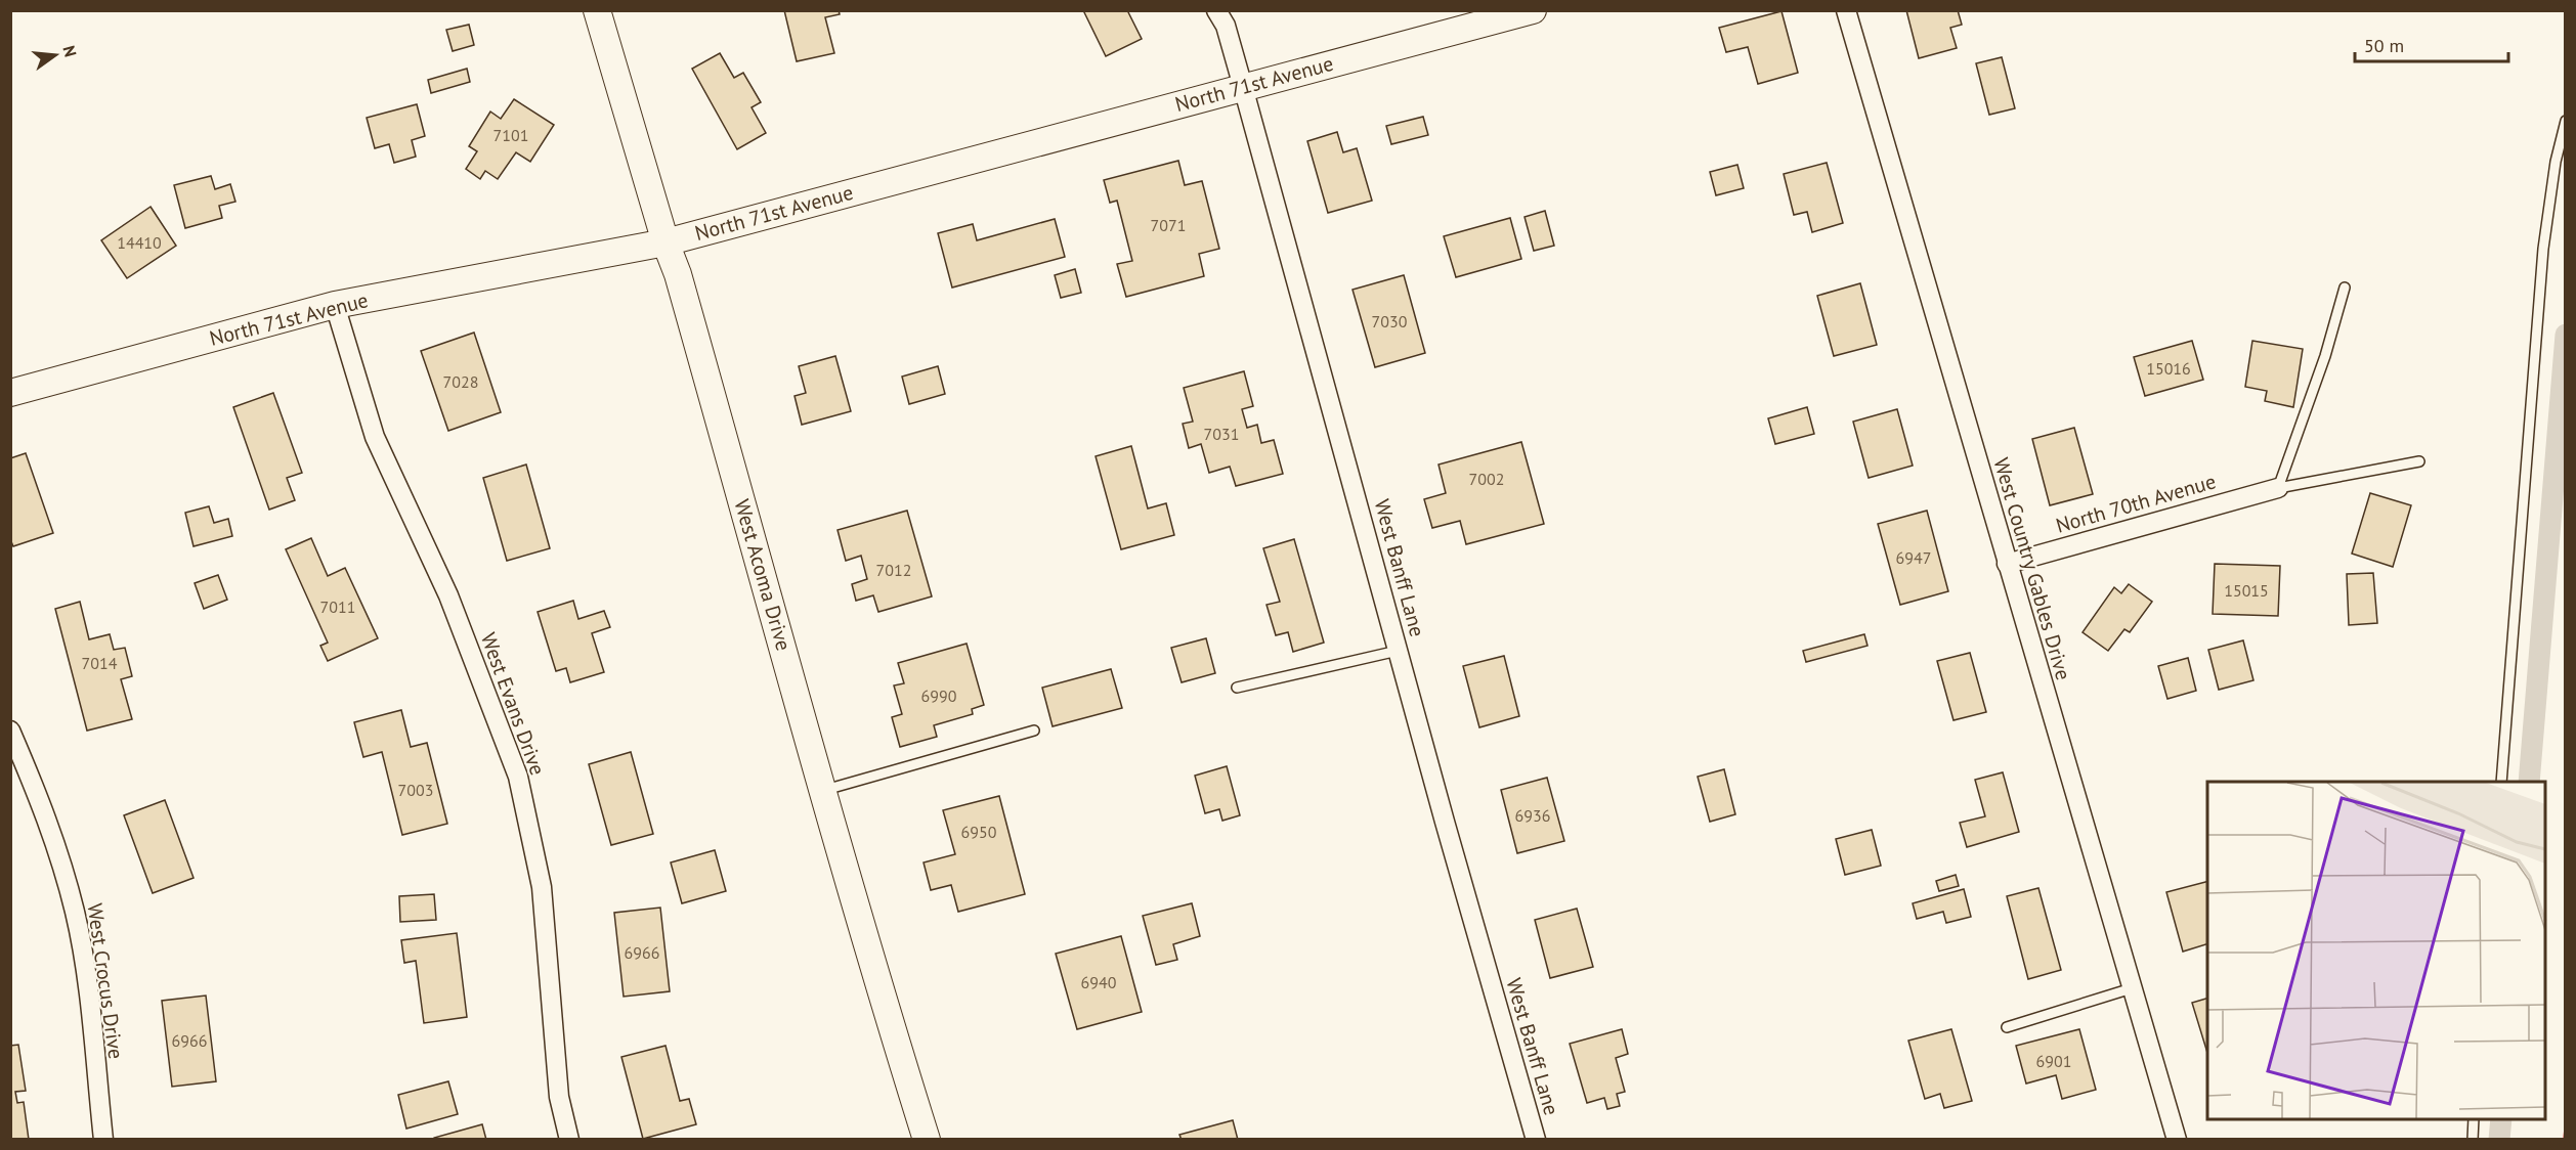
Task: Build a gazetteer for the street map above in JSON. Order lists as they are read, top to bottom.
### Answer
{
  "streets": {
    "street": [
      "North 71st Avenue",
      "North 70th Avenue",
      "West Banff Lane",
      "West Country Gables Drive",
      "West Acoma Drive",
      "West Evans Drive",
      "West Crocus Drive"
    ]
  },
  "crossings": [
    ["North 71st Avenue", "West Banff Lane"],
    ["North 71st Avenue", "West Acoma Drive"],
    ["North 71st Avenue", "West Evans Drive"],
    ["North 70th Avenue", "West Country Gables Drive"]
  ],
  "house_numbers": [
    "7101",
    "7071",
    "14410",
    "7030",
    "15016",
    "7028",
    "7031",
    "7002",
    "6947",
    "7012",
    "15015",
    "7011",
    "7014",
    "6990",
    "7003",
    "6936",
    "6950",
    "6966",
    "6940",
    "6966",
    "6901"
  ],
  "scale_bar": "50 m",
  "north": "right"
}
